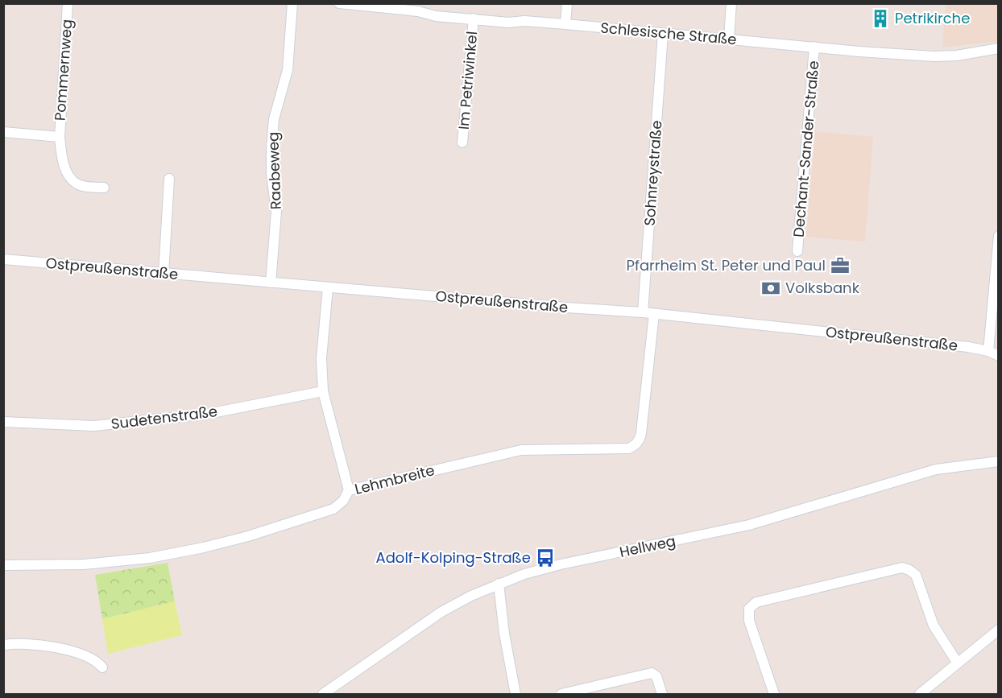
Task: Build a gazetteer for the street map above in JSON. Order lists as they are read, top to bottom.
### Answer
{
  "streets": {
    "street": [
      "Schlesische Straße",
      "Pommernweg",
      "Im Petriwinkel",
      "Dechant-Sander-Straße",
      "Raabeweg",
      "Sohnreystraße",
      "Ostpreußenstraße",
      "Sudetenstraße",
      "Lehmbreite",
      "Hellweg"
    ]
  },
  "crossings": [
    ["Schlesische Straße", "Im Petriwinkel"],
    ["Schlesische Straße", "Dechant-Sander-Straße"],
    ["Schlesische Straße", "Sohnreystraße"],
    ["Raabeweg", "Ostpreußenstraße"],
    ["Sohnreystraße", "Ostpreußenstraße"],
    ["Ostpreußenstraße", "Lehmbreite"]
  ],
  "places": {
    "building": ["Petrikirche"],
    "office": ["Pfarrheim St. Peter und Paul"],
    "bank": ["Volksbank"],
    "bus stop": ["Adolf-Kolping-Straße"]
  }
}
